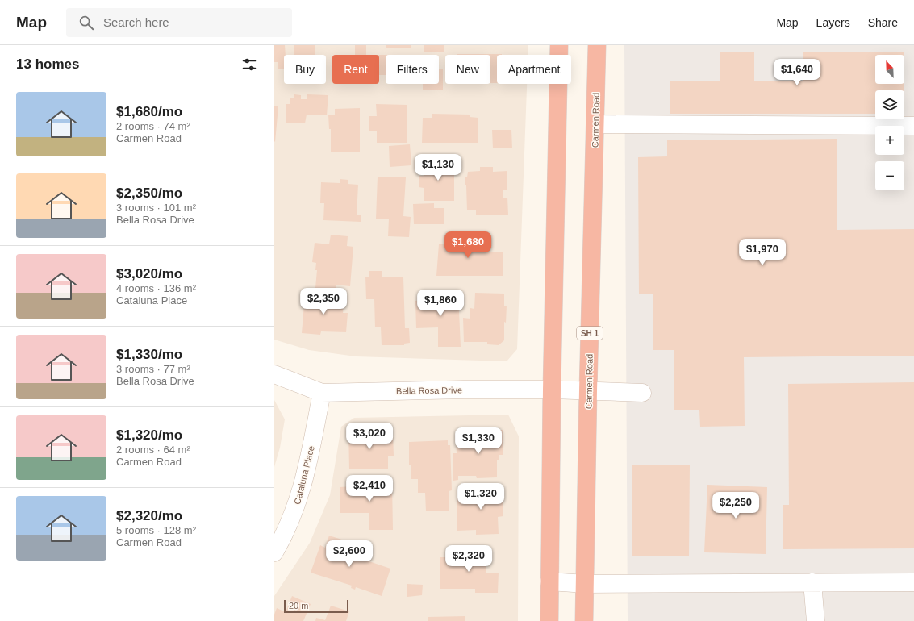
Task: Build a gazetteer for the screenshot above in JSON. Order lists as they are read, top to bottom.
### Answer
{
  "streets": {
    "highway": ["Carmen Road", "SH 1"],
    "street": ["Bella Rosa Drive", "Cataluna Place"]
  },
  "crossings": [
    ["Carmen Road", "Bella Rosa Drive"],
    ["Bella Rosa Drive", "Cataluna Place"]
  ],
  "scale_bar": "20 m",
  "north": "top left",
  "page": {
    "header": "Map",
    "search": "Search here",
    "nav": ["Map", "Layers", "Share"],
    "heading": "13 homes",
    "map_buttons": ["+", "−"],
    "chip": [
      "Buy",
      "Rent",
      "Filters",
      "New",
      "Apartment"
    ],
    "price": [
      "$1,640",
      "$1,130",
      "$1,680",
      "$1,970",
      "$2,350",
      "$1,860",
      "$3,020",
      "$1,330",
      "$2,410",
      "$1,320",
      "$2,250",
      "$2,600",
      "$2,320"
    ],
    "list": [
      {
        "name": "$1,680/mo",
        "note": "2 rooms · 74 m² · Carmen Road"
      },
      {
        "name": "$2,350/mo",
        "note": "3 rooms · 101 m² · Bella Rosa Drive"
      },
      {
        "name": "$3,020/mo",
        "note": "4 rooms · 136 m² · Cataluna Place"
      },
      {
        "name": "$1,330/mo",
        "note": "3 rooms · 77 m² · Bella Rosa Drive"
      },
      {
        "name": "$1,320/mo",
        "note": "2 rooms · 64 m² · Carmen Road"
      },
      {
        "name": "$2,320/mo",
        "note": "5 rooms · 128 m² · Carmen Road"
      }
    ],
    "scale": "20 m"
  }
}
